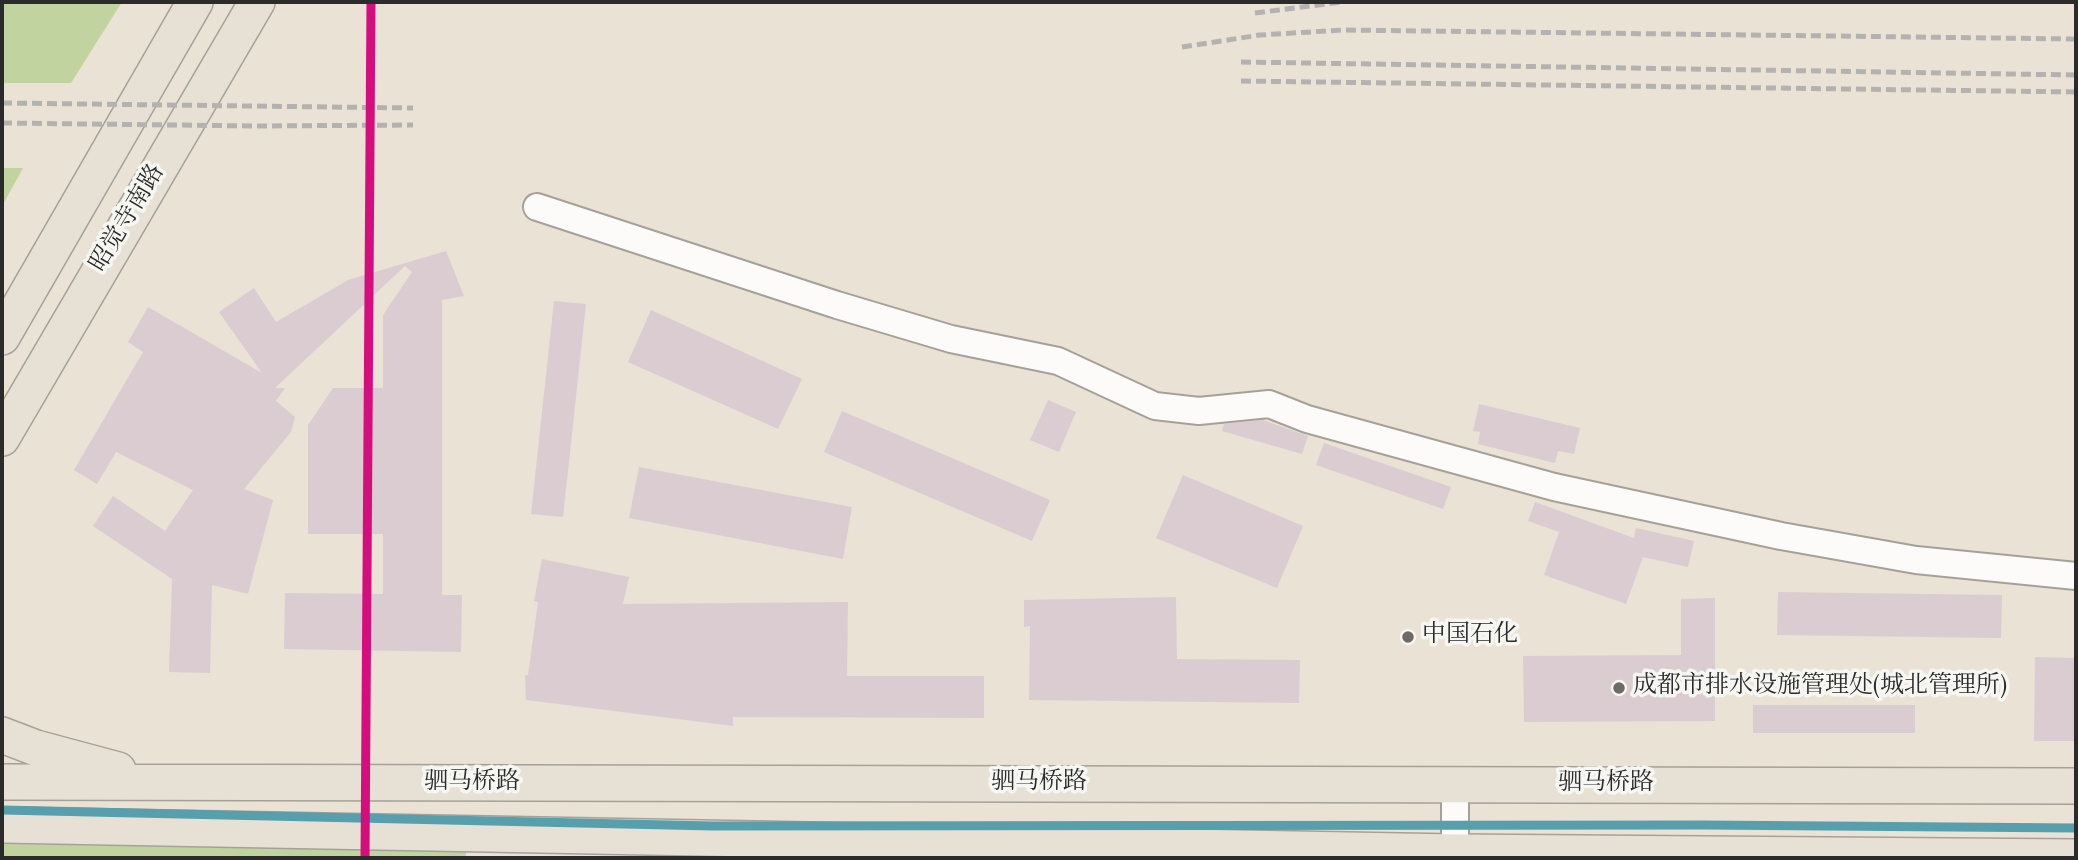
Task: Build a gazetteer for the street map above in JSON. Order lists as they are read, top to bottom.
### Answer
{
  "streets": {
    "main road": ["昭觉寺南路", "驷马桥路"]
  },
  "places": ["中国石化", "成都市排水设施管理处(城北管理所)"]
}
